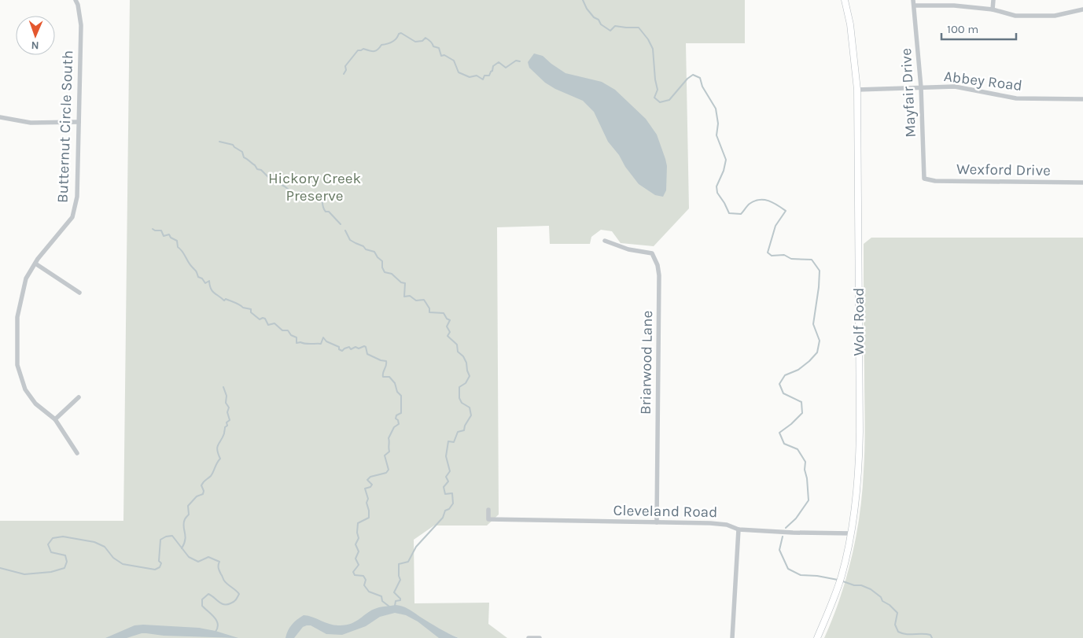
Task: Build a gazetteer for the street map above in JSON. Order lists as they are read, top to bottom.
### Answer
{
  "streets": {
    "main road": ["Wolf Road"],
    "street": [
      "Abbey Road",
      "Mayfair Drive",
      "Butternut Circle South",
      "Wexford Drive",
      "Briarwood Lane",
      "Cleveland Road"
    ]
  },
  "crossings": [
    ["Abbey Road", "Mayfair Drive"],
    ["Abbey Road", "Wolf Road"],
    ["Mayfair Drive", "Wexford Drive"],
    ["Wolf Road", "Cleveland Road"],
    ["Briarwood Lane", "Cleveland Road"]
  ],
  "parks": ["Hickory Creek Preserve"],
  "scale_bar": "100 m",
  "north": "bottom"
}
